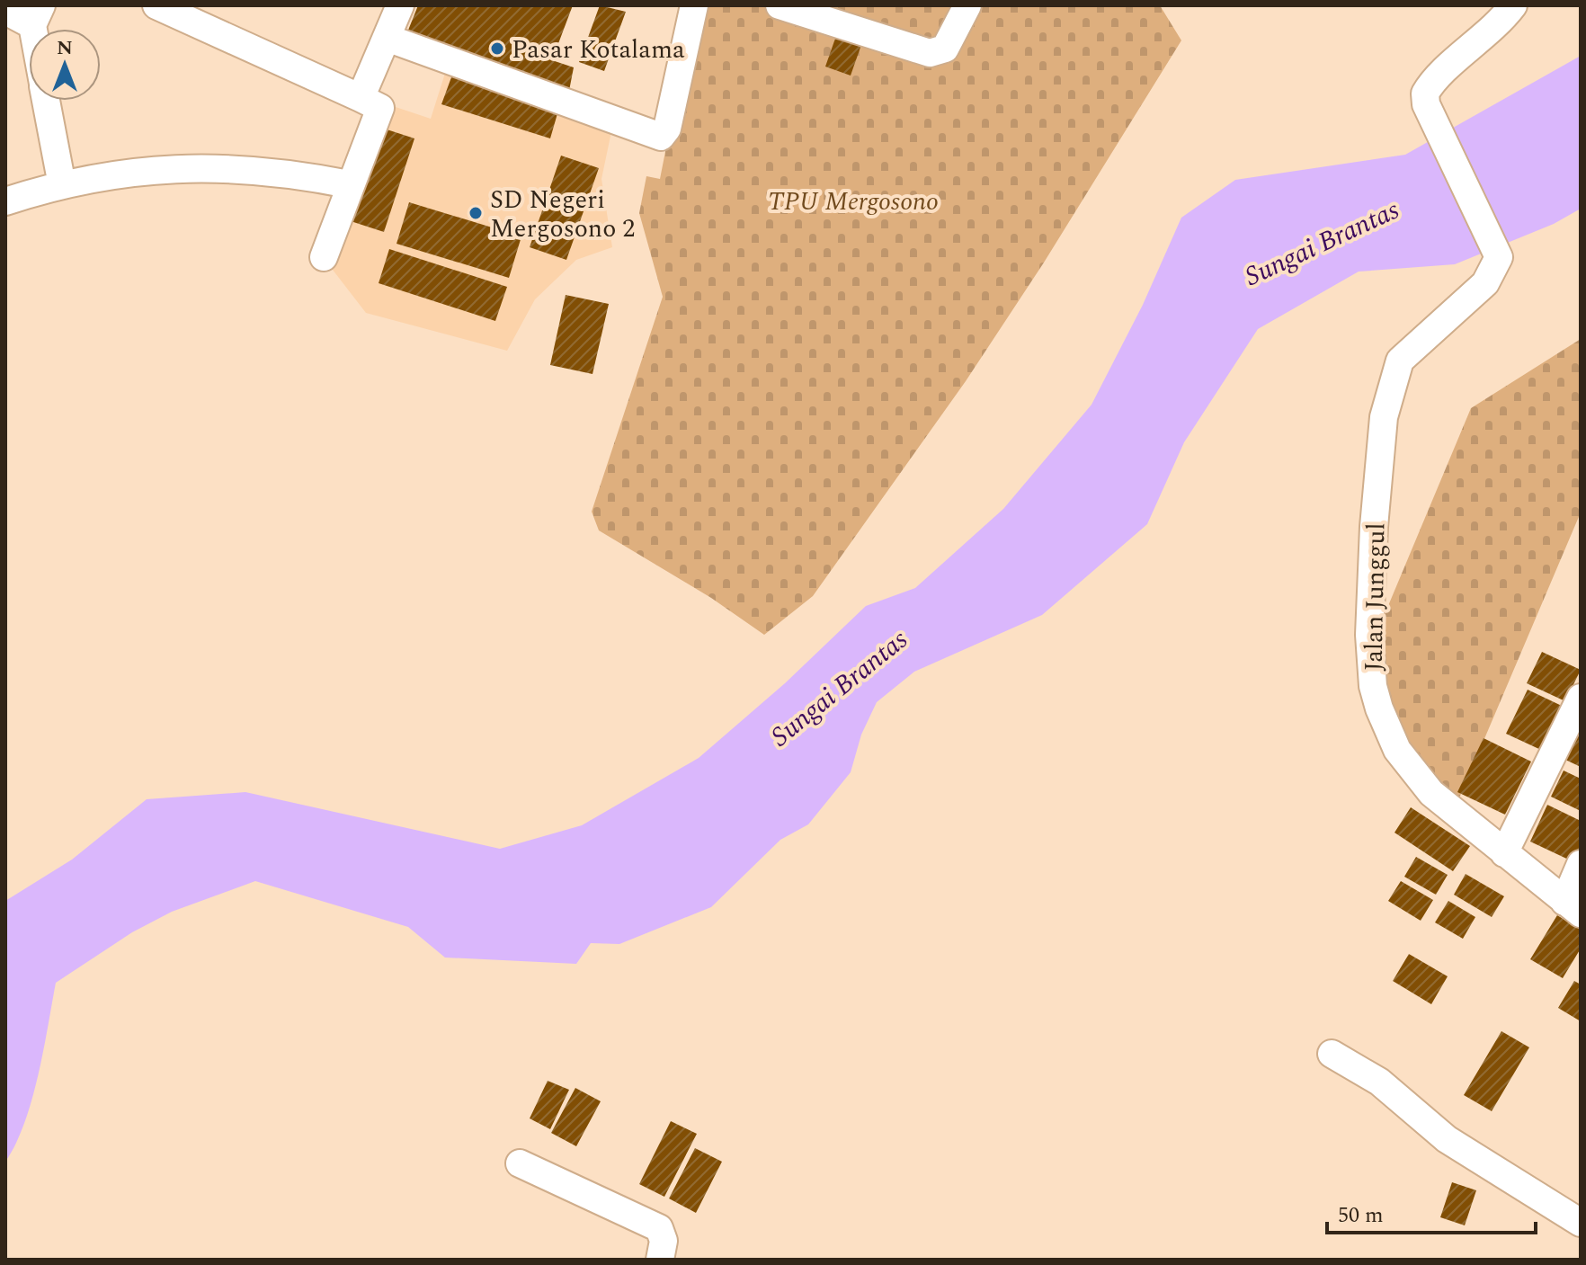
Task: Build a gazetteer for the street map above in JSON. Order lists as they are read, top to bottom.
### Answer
{
  "streets": {
    "street": ["Jalan Junggul"]
  },
  "water": ["Sungai Brantas"],
  "parks": ["TPU Mergosono"],
  "places": ["Pasar Kotalama", "SD Negeri Mergosono 2"],
  "scale_bar": "50 m",
  "north": "top"
}
